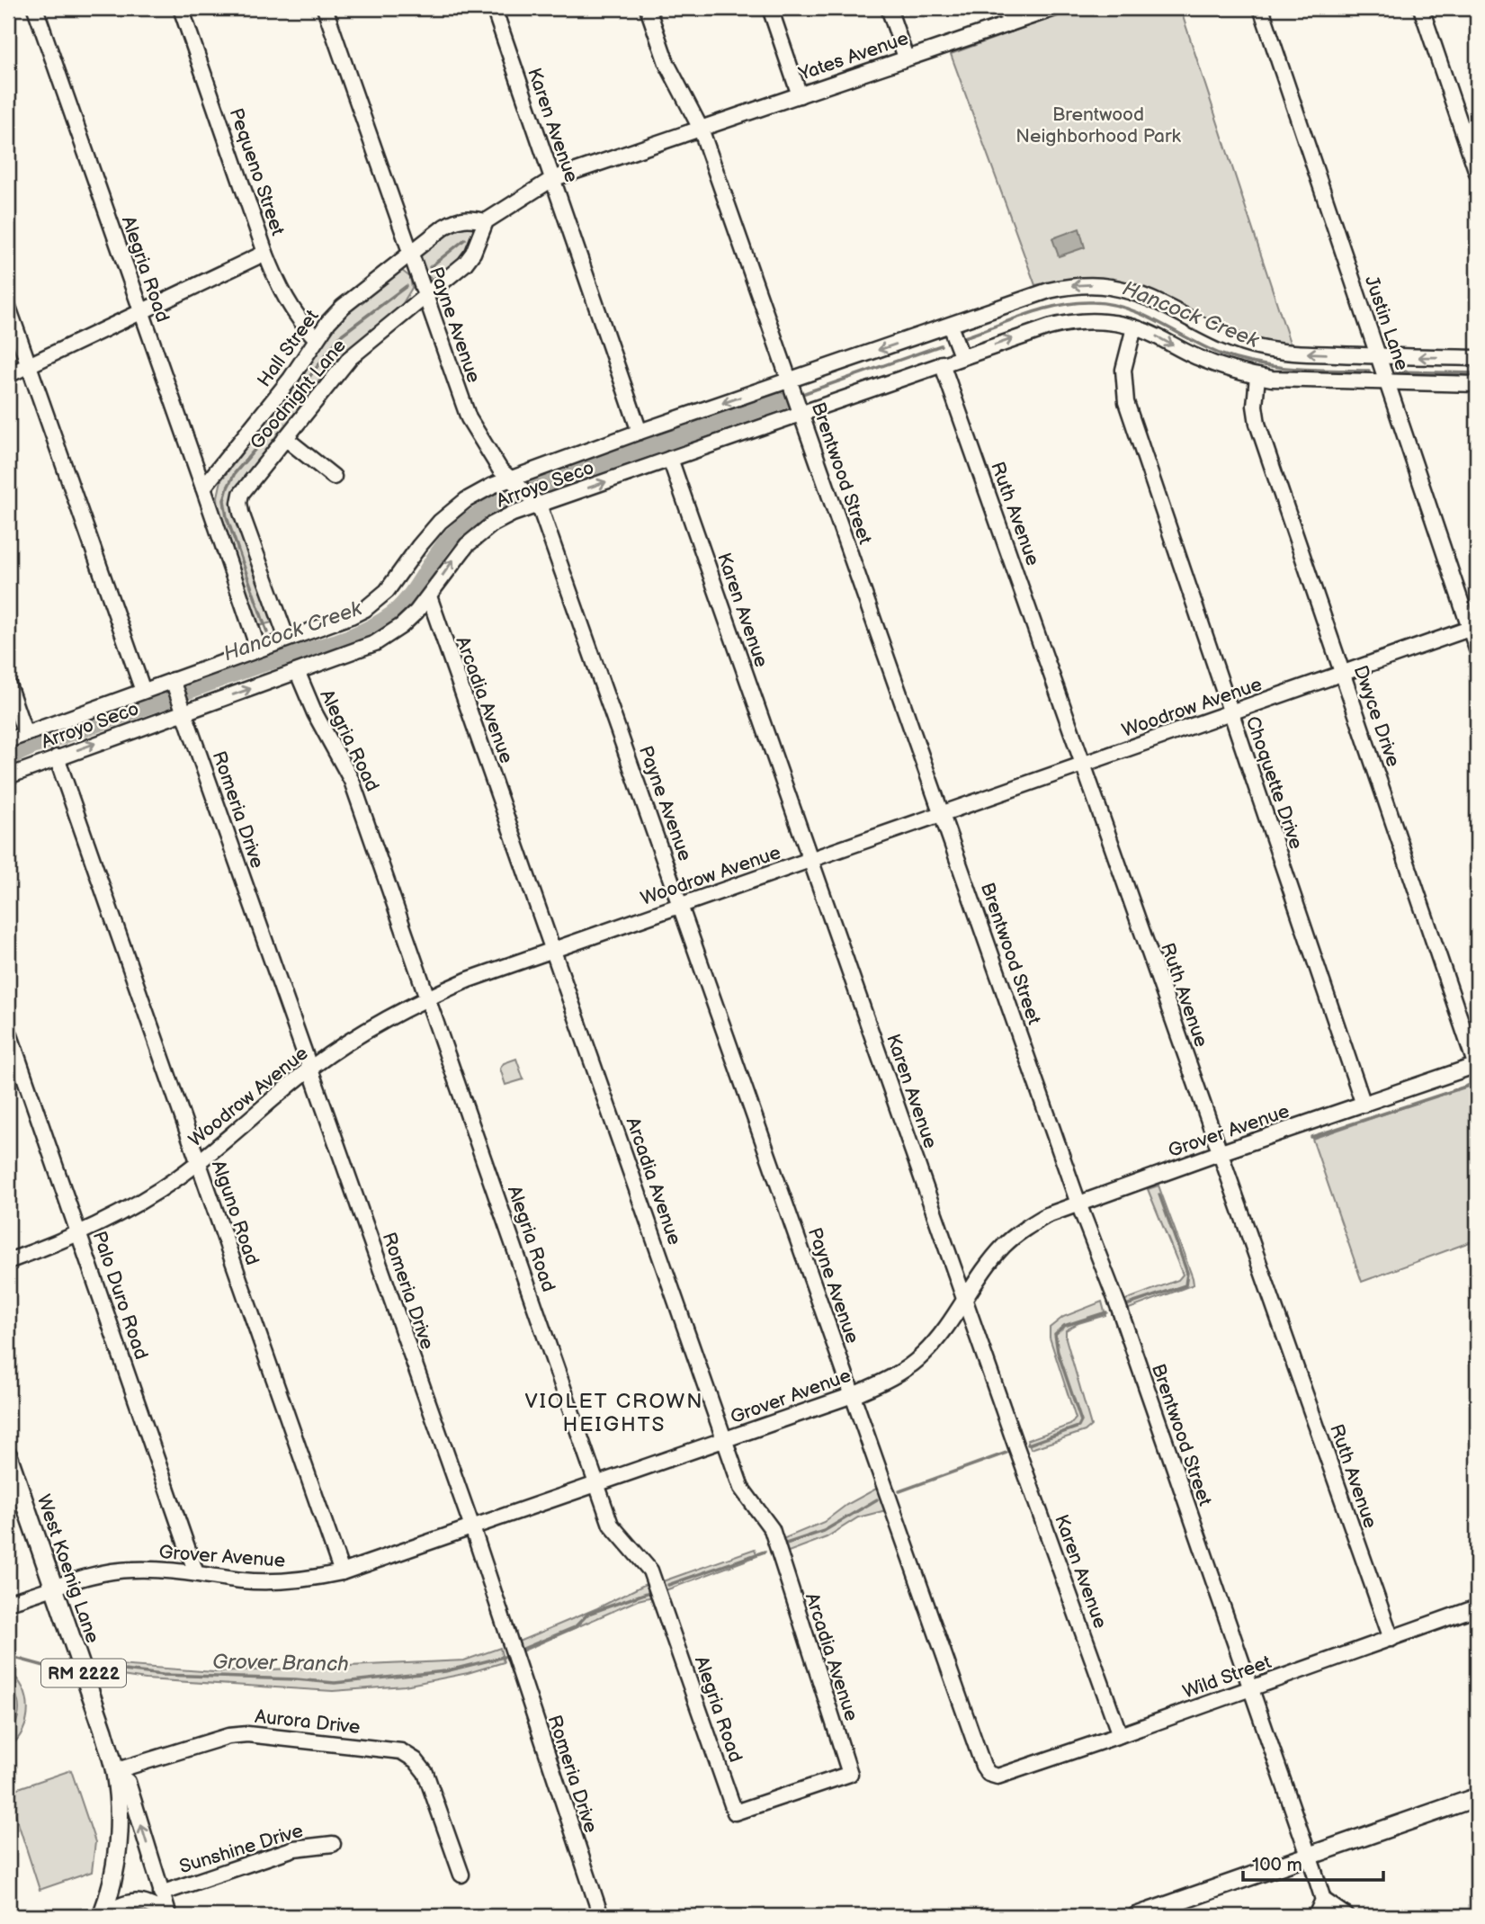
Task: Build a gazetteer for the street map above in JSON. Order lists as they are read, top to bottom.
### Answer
{
  "streets": {
    "main road": ["West Koenig Lane", "RM 2222"],
    "street": [
      "Yates Avenue",
      "Karen Avenue",
      "Pequeno Street",
      "Alegria Road",
      "Justin Lane",
      "Payne Avenue",
      "Hall Street",
      "Goodnight Lane",
      "Brentwood Street",
      "Arroyo Seco",
      "Ruth Avenue",
      "Arcadia Avenue",
      "Woodrow Avenue",
      "Dwyce Drive",
      "Choquette Drive",
      "Romeria Drive",
      "Grover Avenue",
      "Alguno Road",
      "Palo Duro Road",
      "Wild Street",
      "Aurora Drive",
      "Sunshine Drive"
    ]
  },
  "crossings": [
    ["Yates Avenue", "Brentwood Street"],
    ["Karen Avenue", "Arroyo Seco"],
    ["Karen Avenue", "Woodrow Avenue"],
    ["Karen Avenue", "Grover Avenue"],
    ["Karen Avenue", "Wild Street"],
    ["Pequeno Street", "Hall Street"],
    ["Alegria Road", "Hall Street"],
    ["Alegria Road", "Arroyo Seco"],
    ["Alegria Road", "Arcadia Avenue"],
    ["Alegria Road", "Woodrow Avenue"],
    ["Alegria Road", "Grover Avenue"],
    ["Justin Lane", "Arroyo Seco"],
    ["Justin Lane", "Woodrow Avenue"],
    ["Payne Avenue", "Hall Street"],
    ["Payne Avenue", "Goodnight Lane"],
    ["Payne Avenue", "Arroyo Seco"],
    ["Payne Avenue", "Woodrow Avenue"],
    ["Payne Avenue", "Grover Avenue"],
    ["Payne Avenue", "Wild Street"],
    ["Hall Street", "Goodnight Lane"],
    ["Goodnight Lane", "Arroyo Seco"],
    ["Brentwood Street", "Arroyo Seco"],
    ["Brentwood Street", "Woodrow Avenue"],
    ["Brentwood Street", "Grover Avenue"],
    ["Brentwood Street", "Wild Street"],
    ["Arroyo Seco", "Ruth Avenue"],
    ["Arroyo Seco", "Arcadia Avenue"],
    ["Arroyo Seco", "Dwyce Drive"],
    ["Arroyo Seco", "Choquette Drive"],
    ["Arroyo Seco", "Romeria Drive"],
    ["Arroyo Seco", "Alguno Road"],
    ["Ruth Avenue", "Woodrow Avenue"],
    ["Ruth Avenue", "Grover Avenue"],
    ["Ruth Avenue", "Wild Street"],
    ["Arcadia Avenue", "Woodrow Avenue"],
    ["Arcadia Avenue", "Grover Avenue"],
    ["Woodrow Avenue", "Dwyce Drive"],
    ["Woodrow Avenue", "Choquette Drive"],
    ["Woodrow Avenue", "Romeria Drive"],
    ["Woodrow Avenue", "Alguno Road"],
    ["Woodrow Avenue", "Palo Duro Road"],
    ["Dwyce Drive", "Grover Avenue"],
    ["Choquette Drive", "Grover Avenue"],
    ["Romeria Drive", "Grover Avenue"],
    ["Grover Avenue", "Alguno Road"],
    ["Grover Avenue", "Palo Duro Road"],
    ["Grover Avenue", "West Koenig Lane"],
    ["West Koenig Lane", "Aurora Drive"]
  ],
  "districts": ["VIOLET CROWN HEIGHTS"],
  "water": ["Hancock Creek", "Grover Branch"],
  "parks": ["Brentwood Neighborhood Park"],
  "scale_bar": "100 m"
}
